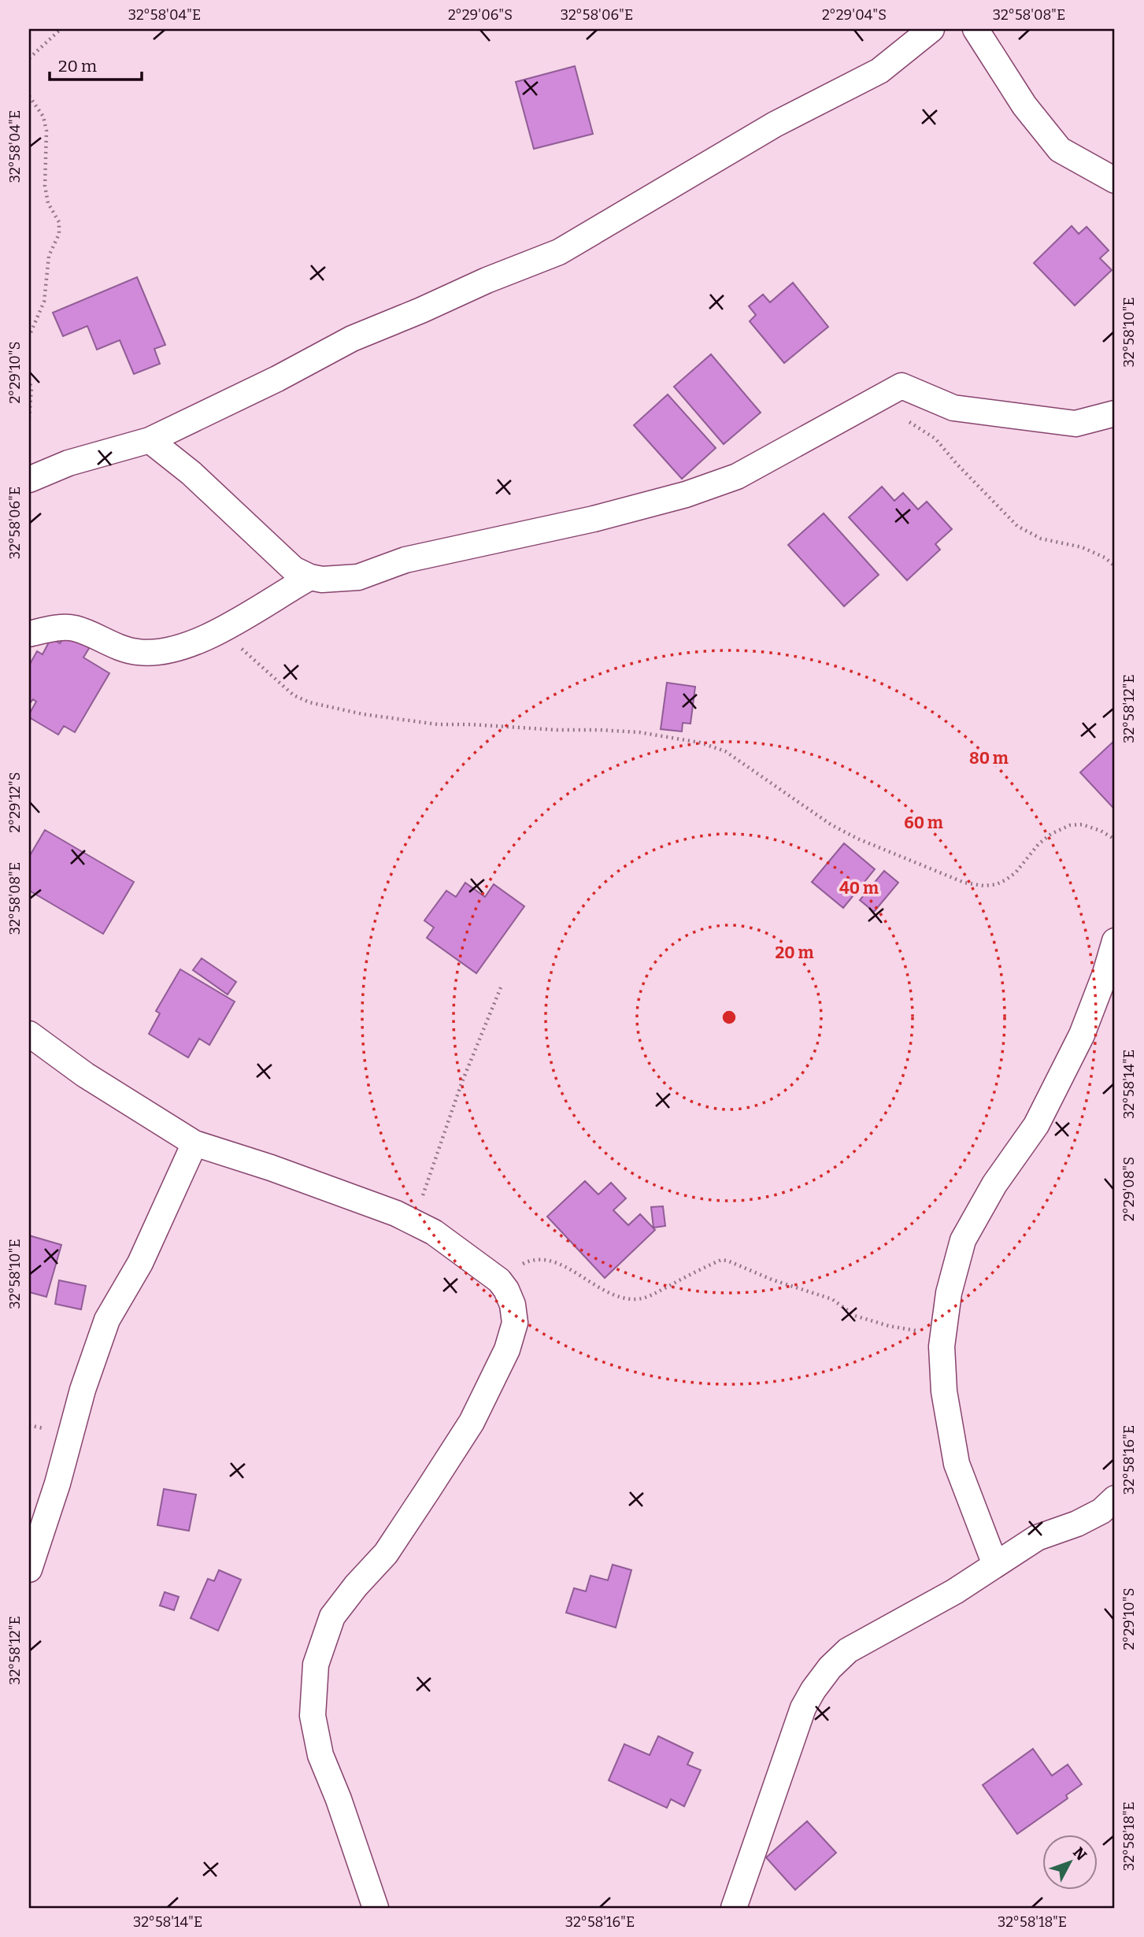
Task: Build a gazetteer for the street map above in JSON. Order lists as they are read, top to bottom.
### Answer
{
  "scale_bar": "20 m",
  "north": "top right",
  "coordinates": [
    "32°58'04\"E",
    "2°29'06\"S",
    "32°58'06\"E",
    "2°29'04\"S",
    "32°58'08\"E",
    "32°58'10\"E",
    "2°29'10\"S",
    "32°58'12\"E",
    "2°29'12\"S",
    "32°58'14\"E",
    "2°29'08\"S",
    "32°58'16\"E",
    "32°58'18\"E"
  ],
  "rings": [
    "80 m",
    "60 m",
    "40 m",
    "20 m"
  ]
}
